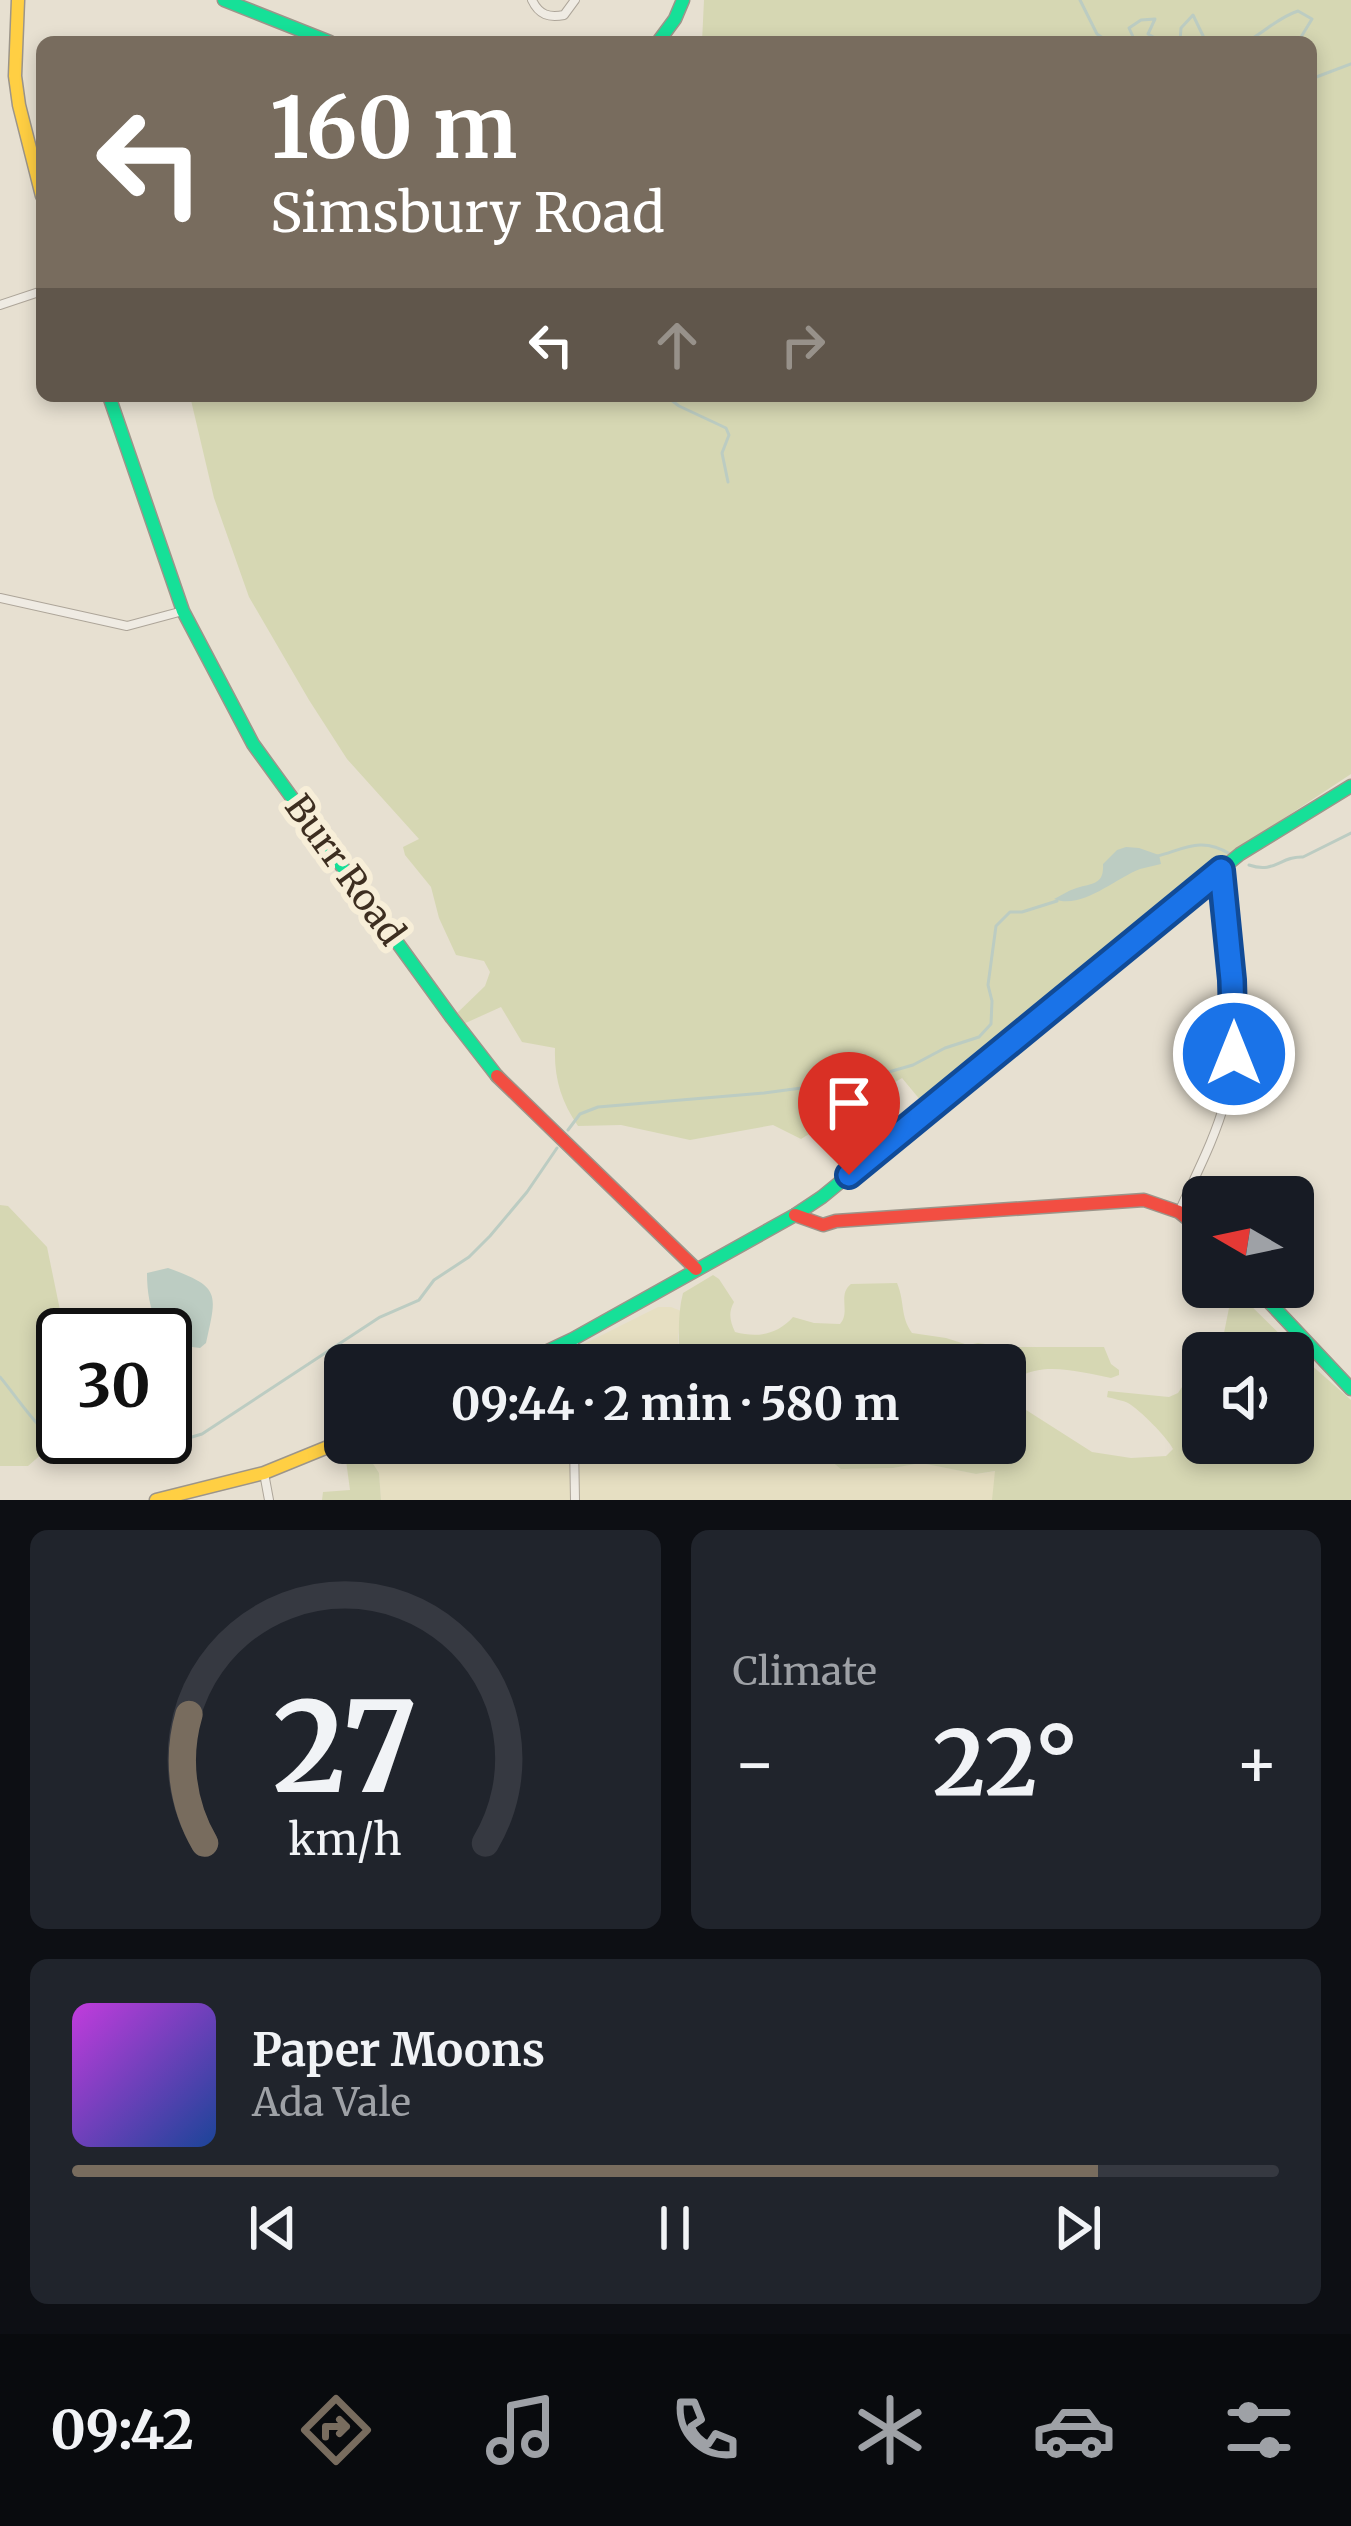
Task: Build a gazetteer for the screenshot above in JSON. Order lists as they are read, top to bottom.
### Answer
{
  "streets": {
    "main road": ["Burr Road"]
  },
  "north": "left",
  "page": {
    "turn": ["160 m", "Simsbury Road"],
    "limit": "30",
    "trip": "09:44 · 2 min · 580 m",
    "tile": "Climate",
    "heat": ["−", "22°", "+"],
    "song": ["Paper Moons", "Ada Vale"],
    "tabs": "09:42",
    "gauge": ["27", "km/h"]
  }
}
